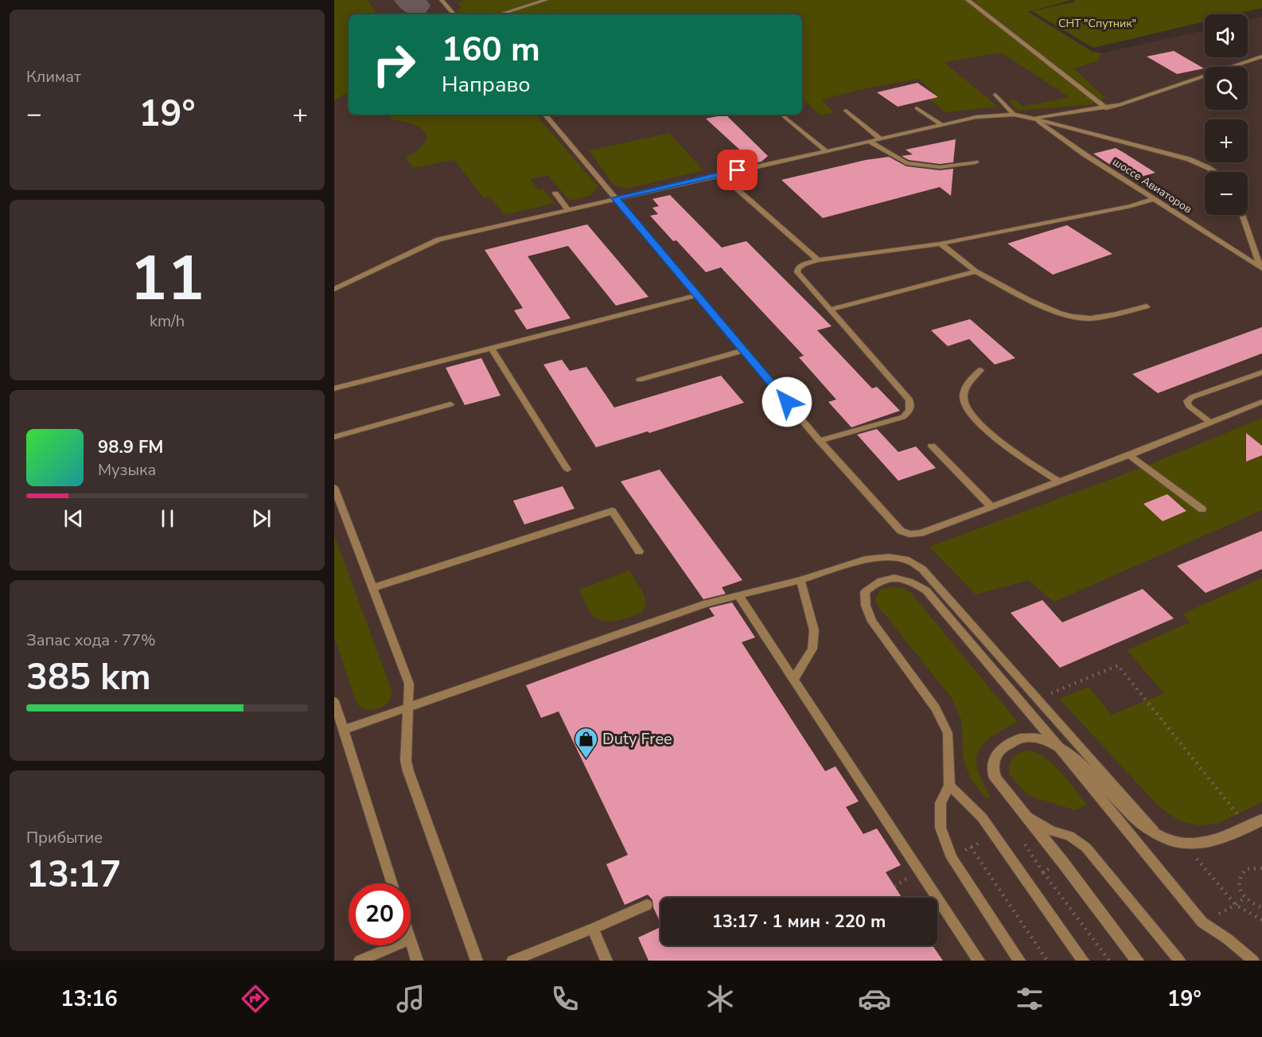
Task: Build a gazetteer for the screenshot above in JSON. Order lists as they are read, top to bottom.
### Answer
{
  "streets": {
    "lane": ["шоссе Авиаторов"]
  },
  "parks": ["СНТ \"Спутник\""],
  "places": {
    "shop": ["Duty Free"]
  },
  "page": {
    "tile": [
      "Климат",
      ["11", "km/h"],
      ["Запас хода · 77%", "385 km"],
      ["Прибытие", "13:17"]
    ],
    "map_buttons": ["+", "−"],
    "turn": ["160 m", "Направо"],
    "heat": ["−", "19°", "+"],
    "song": ["98.9 FM", "Музыка"],
    "limit": "20",
    "trip": "13:17 · 1 мин · 220 m",
    "tabs": ["13:16", "19°"]
  }
}
